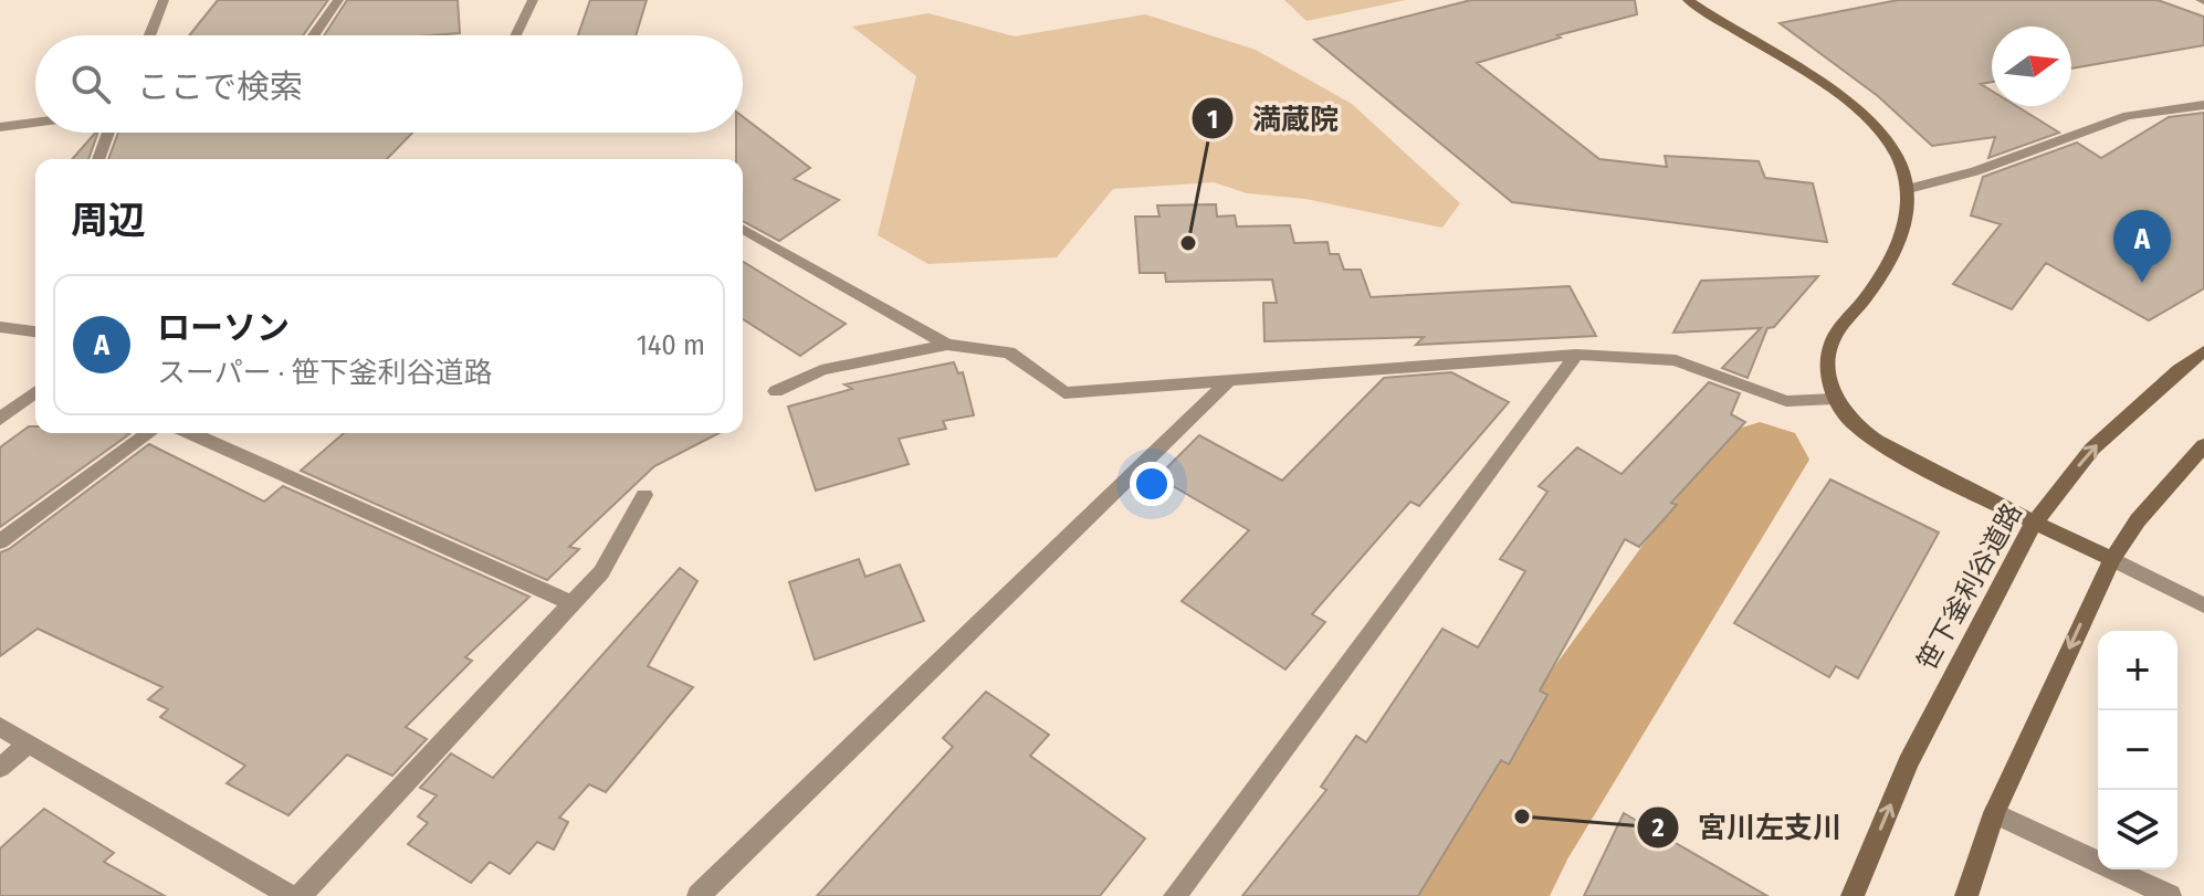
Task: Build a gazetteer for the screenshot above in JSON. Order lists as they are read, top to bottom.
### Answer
{
  "streets": {
    "street": ["笹下釜利谷道路"]
  },
  "places": ["満蔵院", "宮川左支川"],
  "north": "right",
  "page": {
    "search": "ここで検索",
    "heading": "周辺",
    "pins": "A",
    "list": [
      {
        "mark": "A",
        "name": "ローソン",
        "note": "スーパー · 笹下釜利谷道路",
        "value": "140 m"
      }
    ],
    "map_buttons": ["+", "−"]
  }
}
